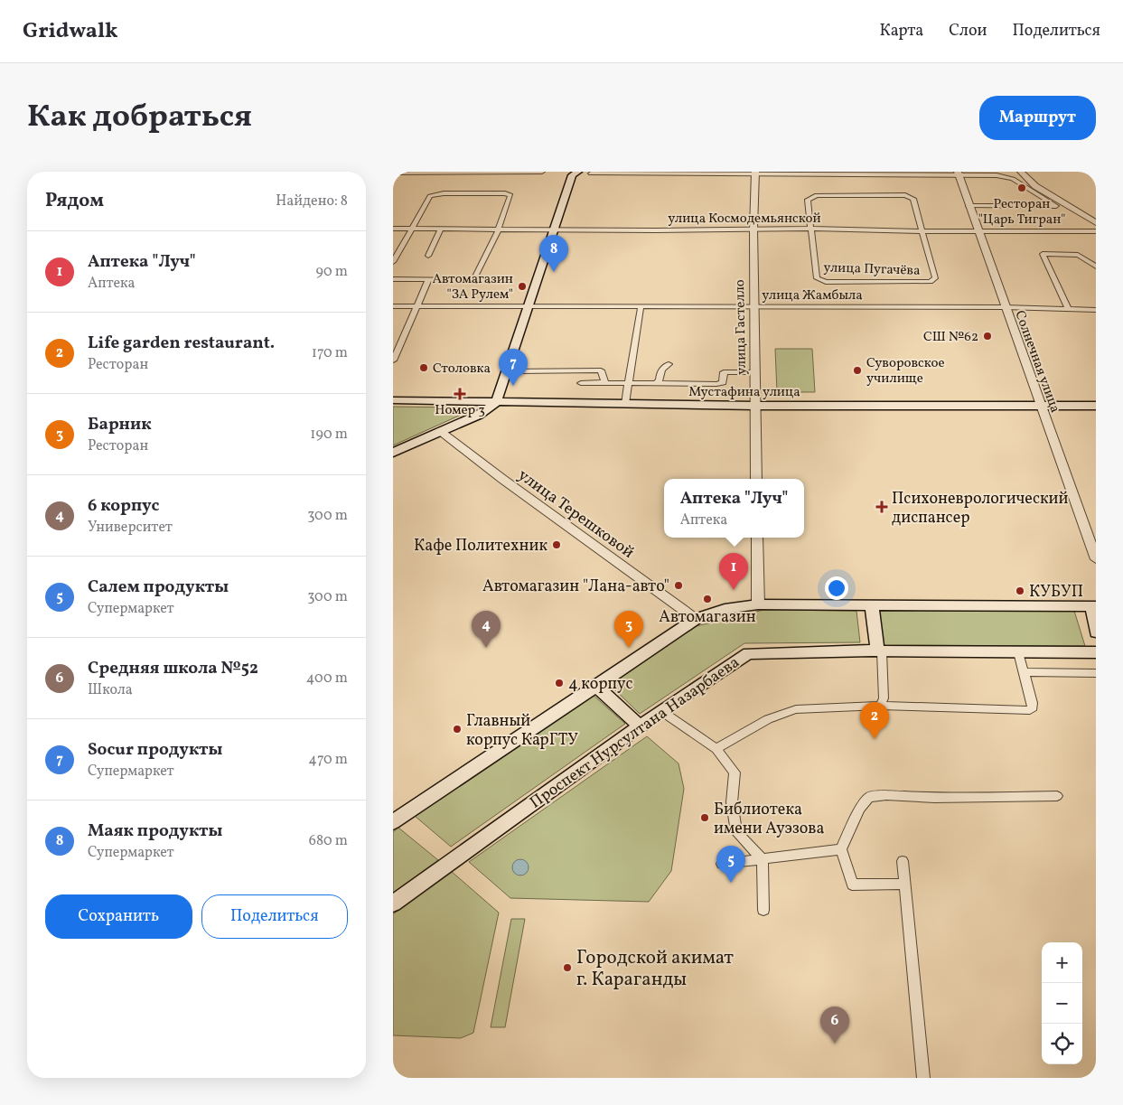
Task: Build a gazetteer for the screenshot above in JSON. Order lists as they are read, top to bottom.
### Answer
{
  "streets": {
    "main road": ["Мустафина улица", "Проспект Нурсултана Назарбаева"],
    "street": [
      "улица Космодемьянской",
      "улица Пугачёва",
      "улица Жамбыла",
      "улица Гастелло",
      "Солнечная улица",
      "улица Терешковой"
    ]
  },
  "crossings": [
    ["улица Космодемьянской", "улица Пугачёва"],
    ["улица Космодемьянской", "улица Гастелло"],
    ["улица Космодемьянской", "Солнечная улица"],
    ["улица Жамбыла", "улица Гастелло"],
    ["улица Жамбыла", "Солнечная улица"],
    ["улица Гастелло", "Мустафина улица"],
    ["Солнечная улица", "Мустафина улица"]
  ],
  "places": {
    "other": [
      "Ресторан \"Царь Тигран\"",
      "Автомагазин \"ЗА Рулем\"",
      "СШ №62",
      "Столовка",
      "Суворовское училище",
      "Кафе Политехник",
      "Автомагазин \"Лана-авто\"",
      "КУБУП",
      "Автомагазин",
      "4 корпус",
      "Главный корпус КарГТУ",
      "Библиотека имени Ауэзова",
      "Городской акимат г. Караганды"
    ],
    "health": ["Номер 3", "Психоневрологический диспансер"]
  },
  "page": {
    "header": "Gridwalk",
    "nav": ["Карта", "Слои", "Поделиться"],
    "title": "Как добраться",
    "buttons": [
      "Маршрут",
      ["Сохранить", "Поделиться"]
    ],
    "heading": ["Рядом", "Найдено: 8"],
    "list": [
      {
        "mark": "1",
        "name": "Аптека \"Луч\"",
        "note": "Аптека",
        "value": "90 m"
      },
      {
        "mark": "2",
        "name": "Life garden restaurant.",
        "note": "Ресторан",
        "value": "170 m"
      },
      {
        "mark": "3",
        "name": "Барник",
        "note": "Ресторан",
        "value": "190 m"
      },
      {
        "mark": "4",
        "name": "6 корпус",
        "note": "Университет",
        "value": "300 m"
      },
      {
        "mark": "5",
        "name": "Салем продукты",
        "note": "Супермаркет",
        "value": "300 m"
      },
      {
        "mark": "6",
        "name": "Средняя школа №52",
        "note": "Школа",
        "value": "400 m"
      },
      {
        "mark": "7",
        "name": "Socur продукты",
        "note": "Супермаркет",
        "value": "470 m"
      },
      {
        "mark": "8",
        "name": "Маяк продукты",
        "note": "Супермаркет",
        "value": "680 m"
      }
    ],
    "pins": [
      "8",
      "7",
      "1",
      "3",
      "4",
      "2",
      "5",
      "6"
    ],
    "popup": ["Аптека \"Луч\"", "Аптека"],
    "map_buttons": ["+", "−"]
  }
}
